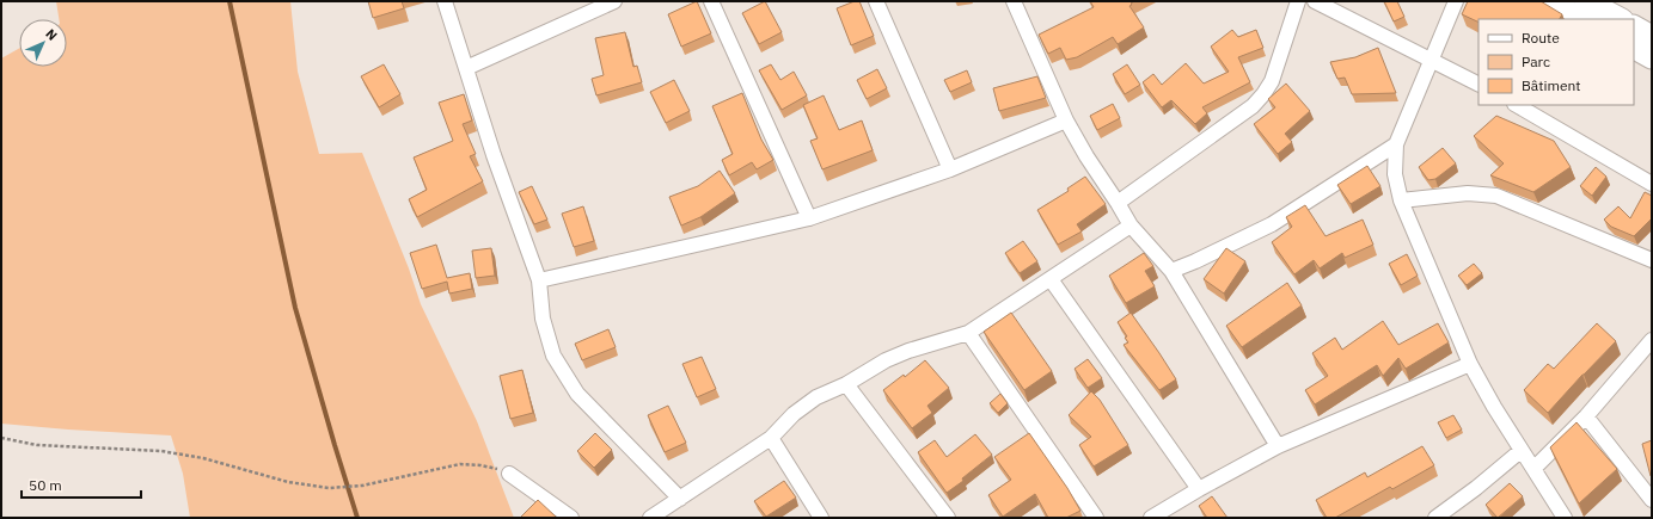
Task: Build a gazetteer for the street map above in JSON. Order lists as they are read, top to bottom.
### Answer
{
  "legend": ["Route", "Parc", "Bâtiment"],
  "scale_bar": "50 m",
  "north": "top right"
}
